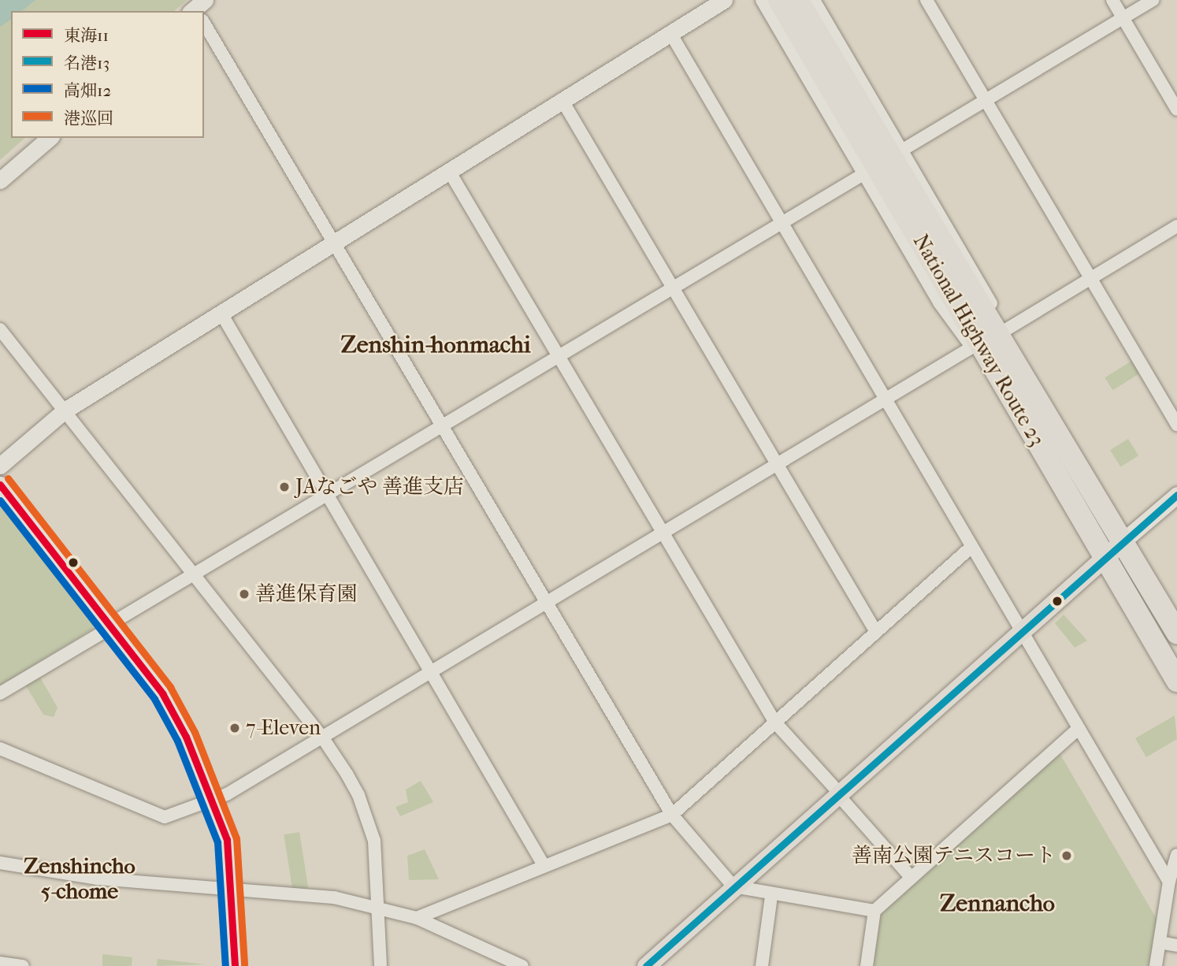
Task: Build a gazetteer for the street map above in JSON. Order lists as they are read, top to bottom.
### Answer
{
  "streets": {
    "highway": ["National Highway Route 23"]
  },
  "districts": ["Zenshin-honmachi", "Zenshincho 5-chome", "Zennancho"],
  "places": [
    "JAなごや 善進支店",
    "善進保育園",
    "7-Eleven",
    "善南公園テニスコート"
  ],
  "lines": [
    "transit line 港巡回",
    "transit line 東海11",
    "transit line 名港13",
    "transit line 高畑12"
  ],
  "legend": [
    "東海11",
    "名港13",
    "高畑12",
    "港巡回"
  ]
}
